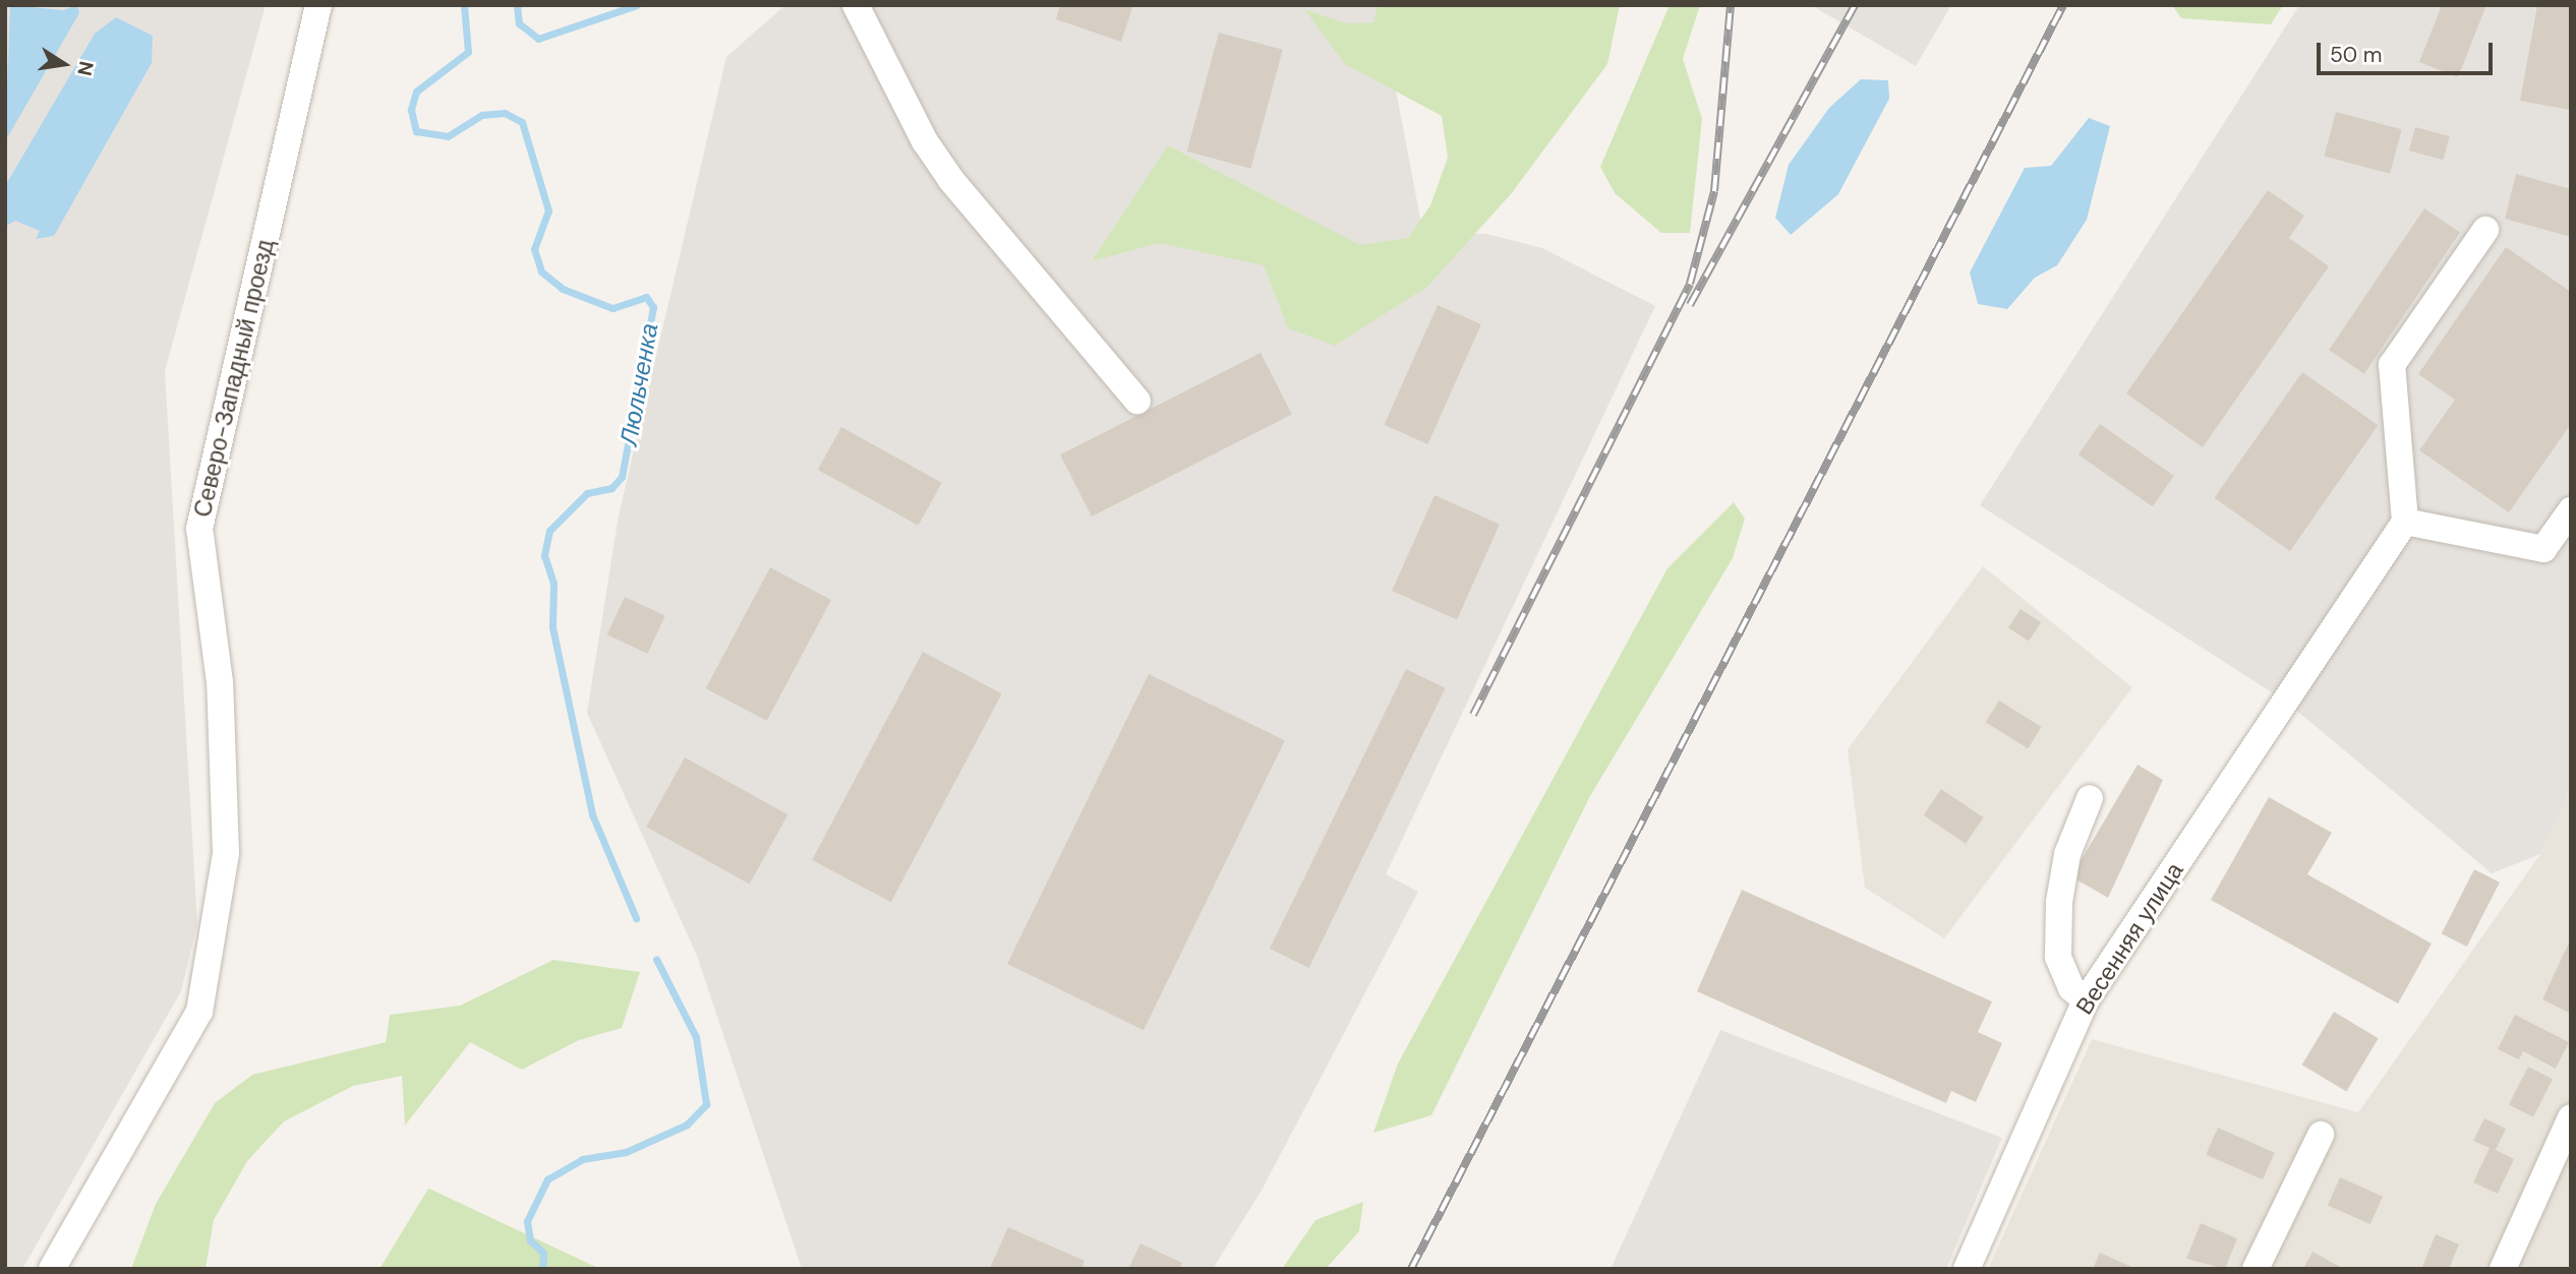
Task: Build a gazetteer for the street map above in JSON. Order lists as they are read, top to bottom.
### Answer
{
  "streets": {
    "street": ["Северо-Западный проезд", "Весенняя улица"]
  },
  "water": ["Люльченка"],
  "scale_bar": "50 m",
  "north": "right"
}
